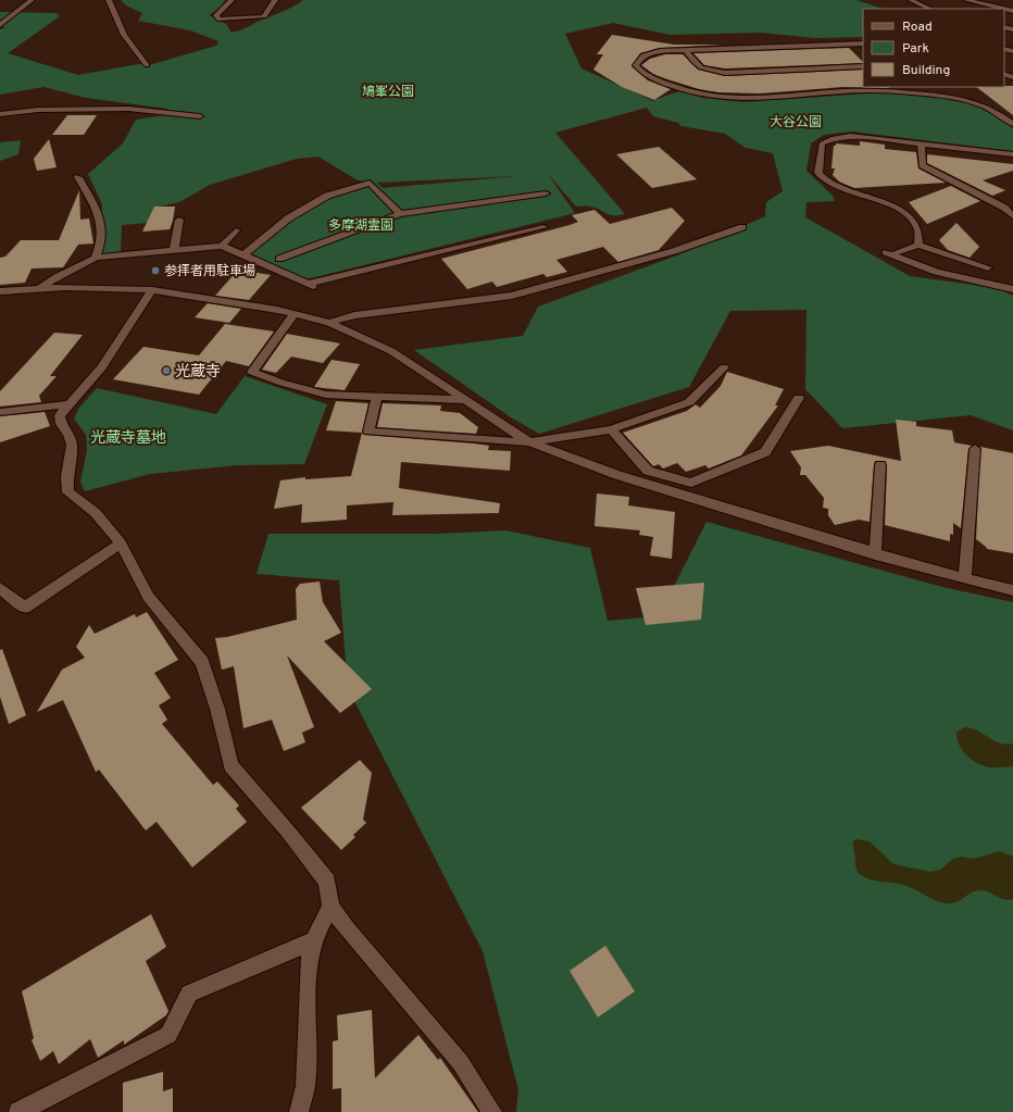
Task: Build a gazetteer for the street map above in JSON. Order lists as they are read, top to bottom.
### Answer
{
  "parks": [
    "鳩峯公園",
    "大谷公園",
    "多摩湖霊園",
    "光蔵寺墓地"
  ],
  "places": ["参拝者用駐車場", "光蔵寺"],
  "legend": ["Road", "Park", "Building"]
}
